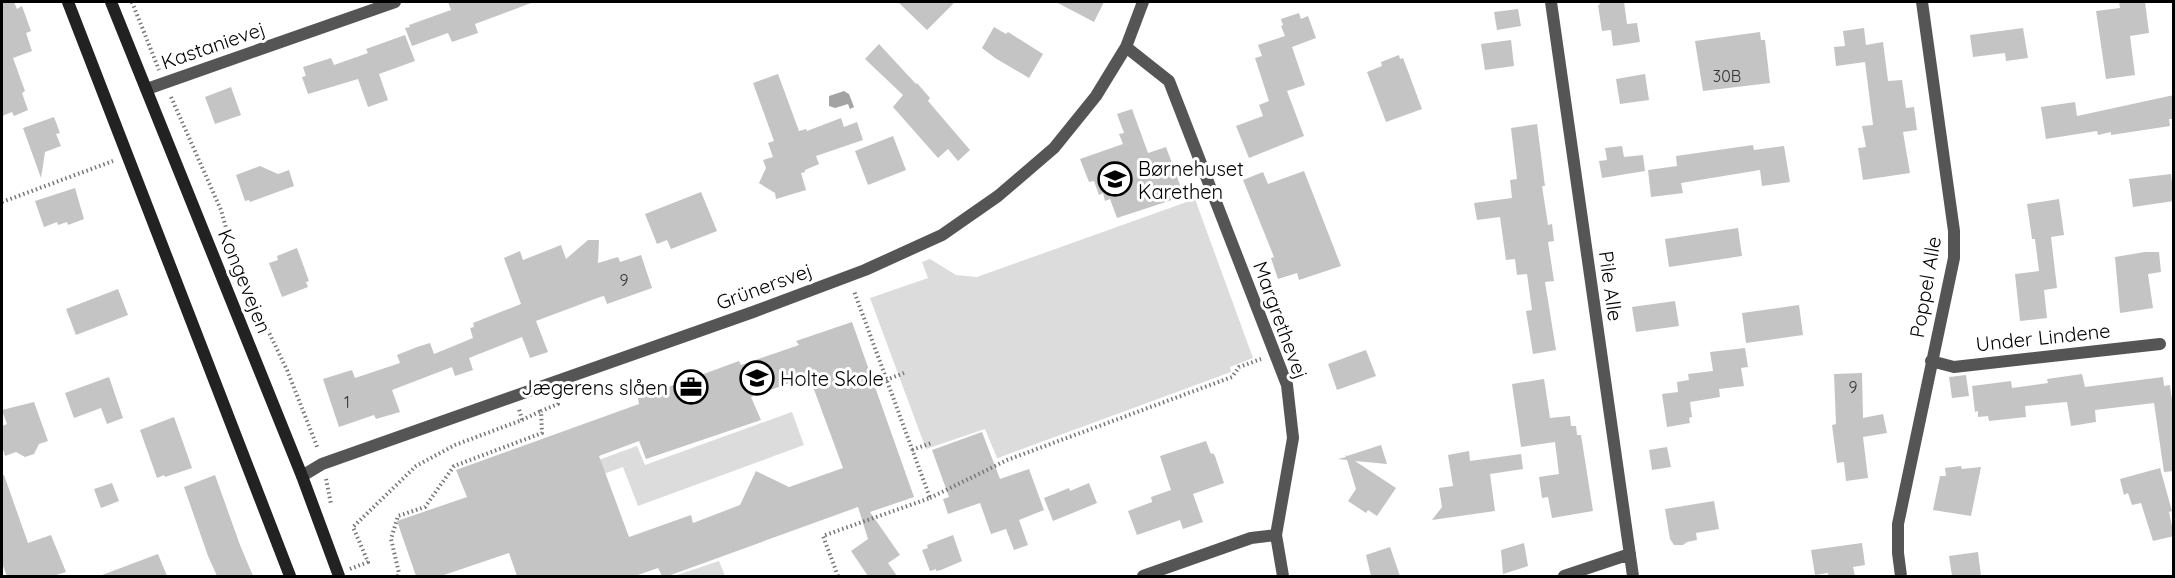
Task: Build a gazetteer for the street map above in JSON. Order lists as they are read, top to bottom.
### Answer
{
  "streets": {
    "main road": ["Kongevejen"],
    "street": [
      "Kastanievej",
      "Grünersvej",
      "Pile Alle",
      "Poppel Alle",
      "Margrethevej",
      "Under Lindene"
    ]
  },
  "crossings": [
    ["Kastanievej", "Kongevejen"],
    ["Kongevejen", "Grünersvej"],
    ["Grünersvej", "Margrethevej"],
    ["Poppel Alle", "Under Lindene"]
  ],
  "places": {
    "school or university": ["Børnehuset Karethen", "Holte Skole"],
    "office": ["Jægerens slåen"]
  },
  "house_numbers": [
    "30B",
    "9",
    "9",
    "1"
  ]
}
